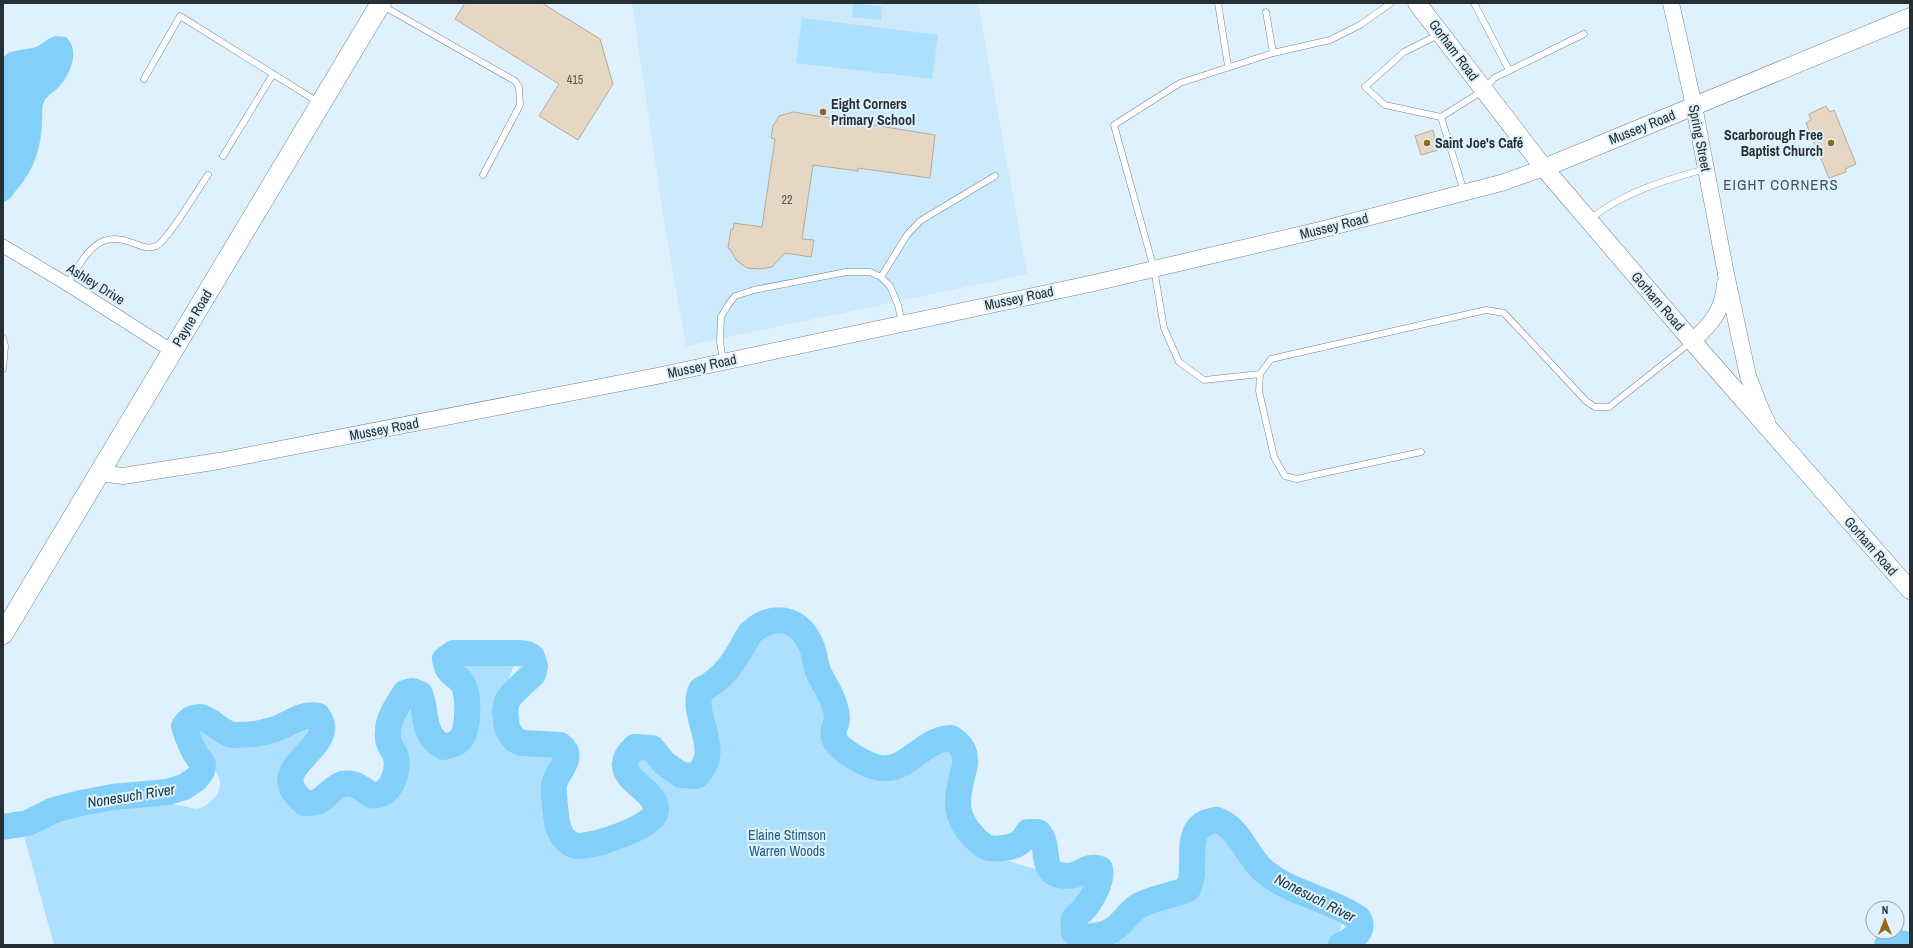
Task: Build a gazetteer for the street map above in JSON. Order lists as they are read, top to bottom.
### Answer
{
  "streets": {
    "main road": ["Gorham Road", "Mussey Road", "Payne Road"],
    "street": ["Spring Street", "Ashley Drive"]
  },
  "crossings": [
    ["Gorham Road", "Mussey Road"],
    ["Gorham Road", "Spring Street"],
    ["Mussey Road", "Spring Street"],
    ["Mussey Road", "Payne Road"],
    ["Ashley Drive", "Payne Road"]
  ],
  "districts": ["EIGHT CORNERS"],
  "water": ["Nonesuch River"],
  "parks": ["Elaine Stimson Warren Woods"],
  "places": ["Eight Corners Primary School", "Saint Joe's Café", "Scarborough Free Baptist Church"],
  "house_numbers": ["415", "22"],
  "north": "top"
}
